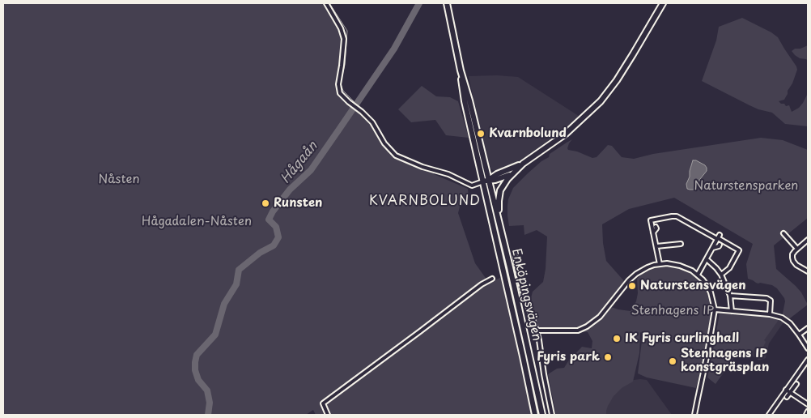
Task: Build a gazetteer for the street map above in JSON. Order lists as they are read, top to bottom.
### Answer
{
  "streets": {
    "main road": ["Enköpingsvägen"]
  },
  "districts": ["KVARNBOLUND"],
  "water": ["Hågaån"],
  "parks": [
    "Nåsten",
    "Naturstensparken",
    "Hågadalen-Nåsten",
    "Stenhagens IP"
  ],
  "places": [
    "Kvarnbolund",
    "Runsten",
    "Naturstensvägen",
    "IK Fyris curlinghall",
    "Fyris park",
    "Stenhagens IP konstgräsplan"
  ]
}
